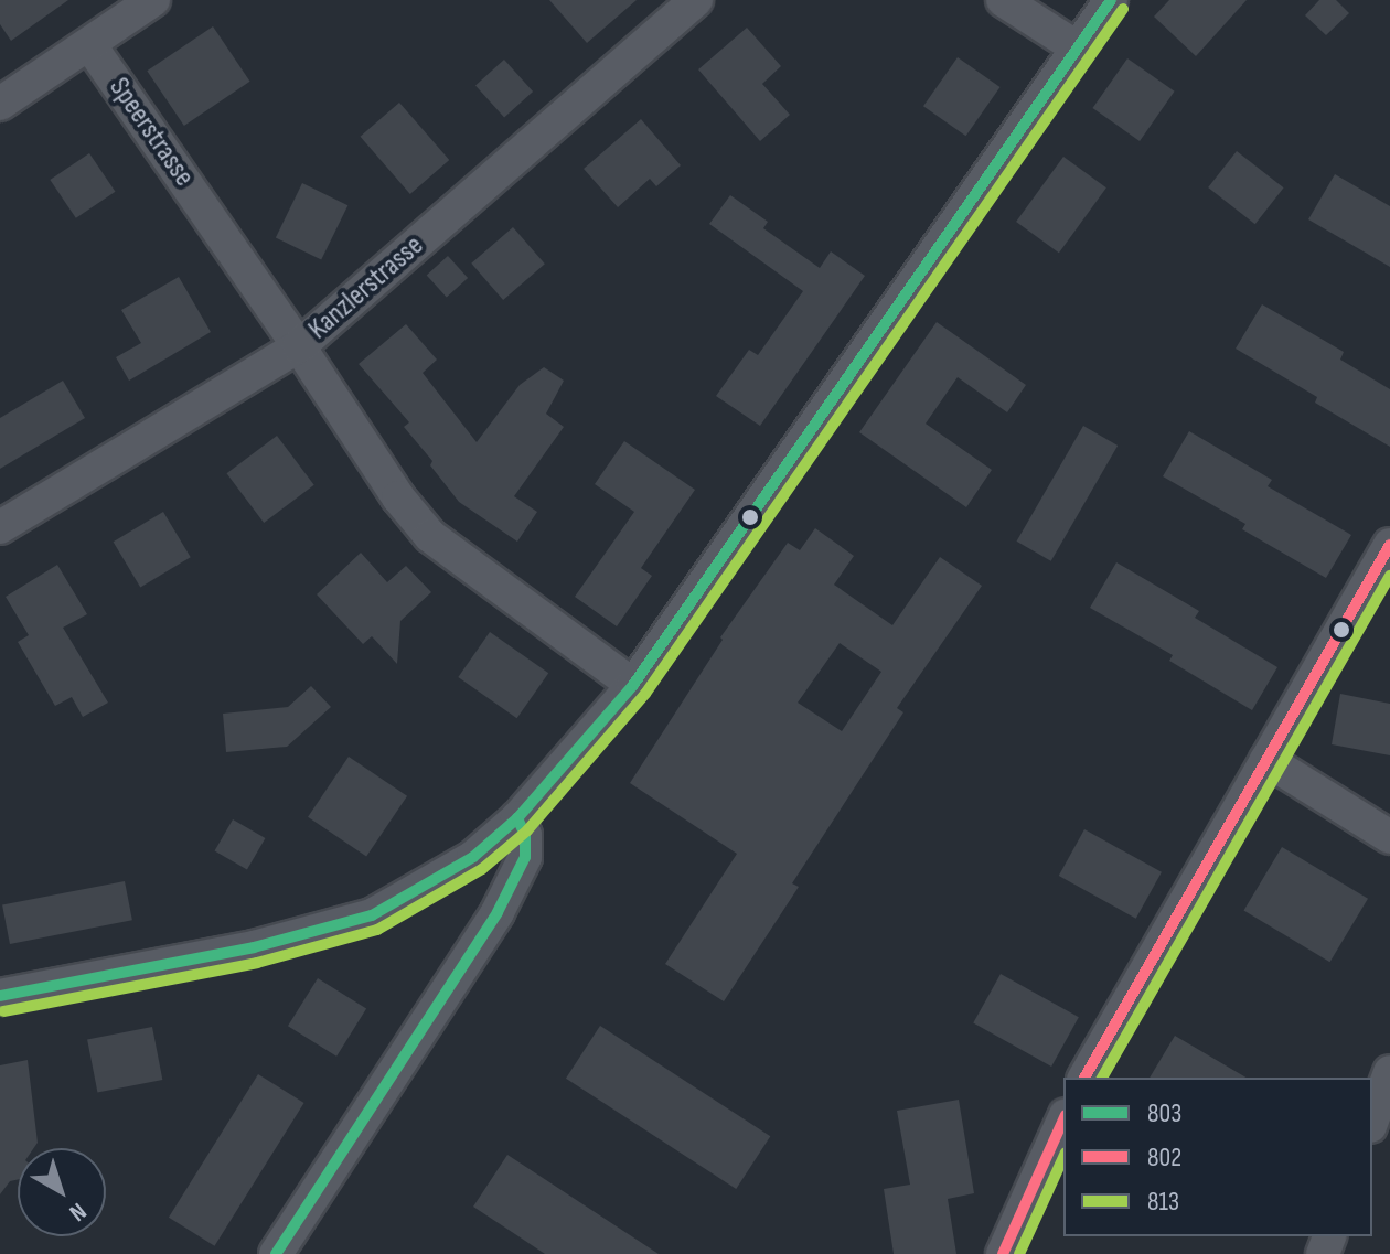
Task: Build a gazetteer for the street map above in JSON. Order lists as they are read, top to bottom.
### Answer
{
  "streets": {
    "street": ["Speerstrasse", "Kanzlerstrasse"]
  },
  "crossings": [
    ["Speerstrasse", "Kanzlerstrasse"]
  ],
  "lines": ["transit line 803", "transit line 813", "transit line 802"],
  "legend": ["803", "802", "813"],
  "north": "bottom right"
}
